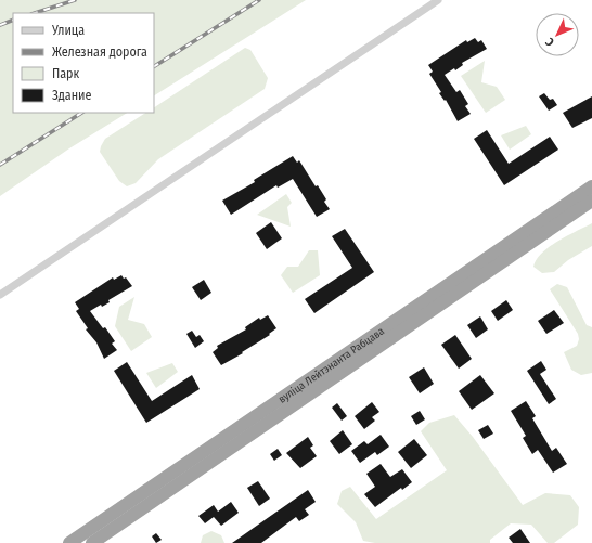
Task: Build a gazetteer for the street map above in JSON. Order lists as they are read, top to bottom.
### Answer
{
  "streets": {
    "highway": ["вуліца Лейтэнанта Рабцава"]
  },
  "legend": [
    "Улица",
    "Железная дорога",
    "Парк",
    "Здание"
  ],
  "north": "bottom left"
}
